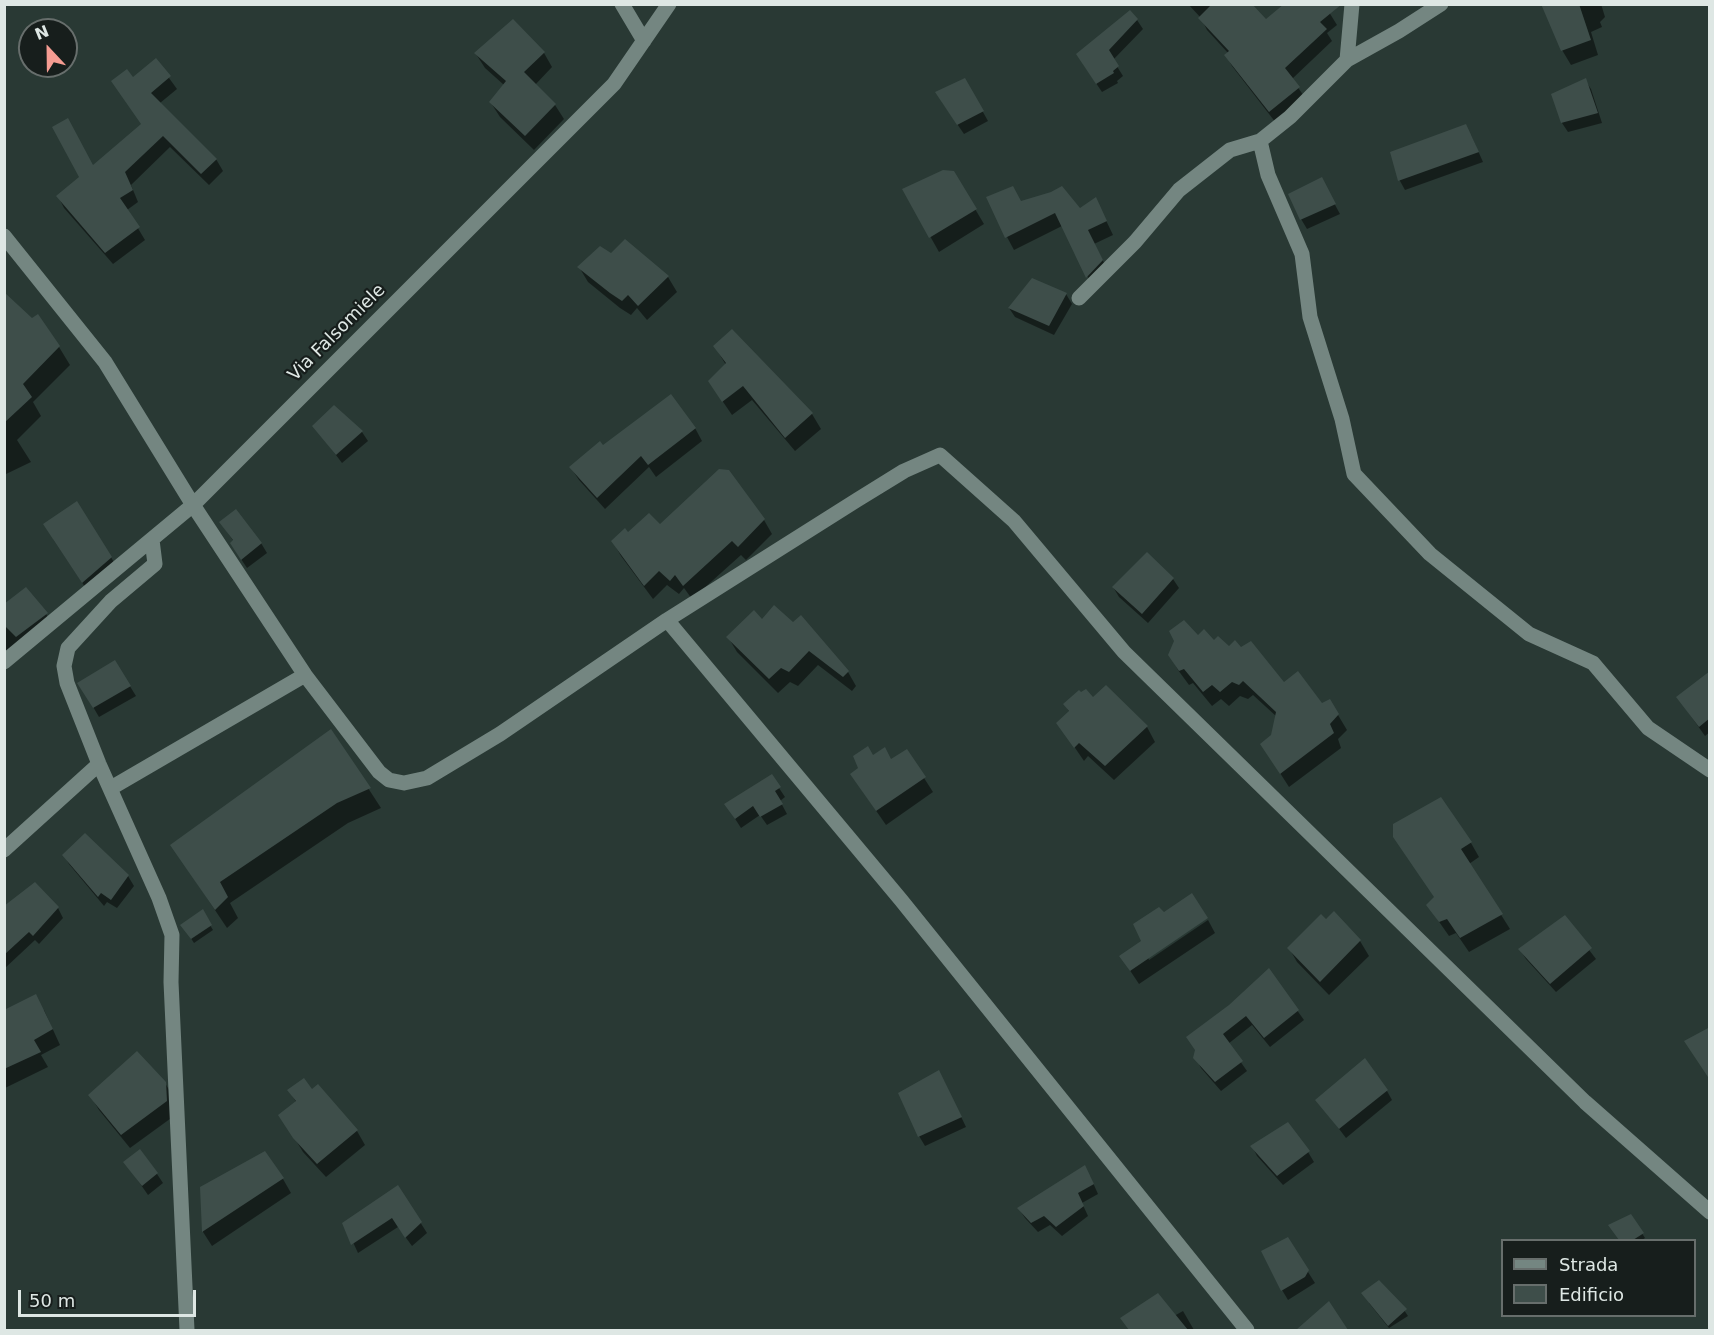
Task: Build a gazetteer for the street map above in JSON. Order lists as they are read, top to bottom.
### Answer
{
  "streets": {
    "street": ["Via Falsomiele"]
  },
  "legend": ["Strada", "Edificio"],
  "scale_bar": "50 m",
  "north": "top"
}
